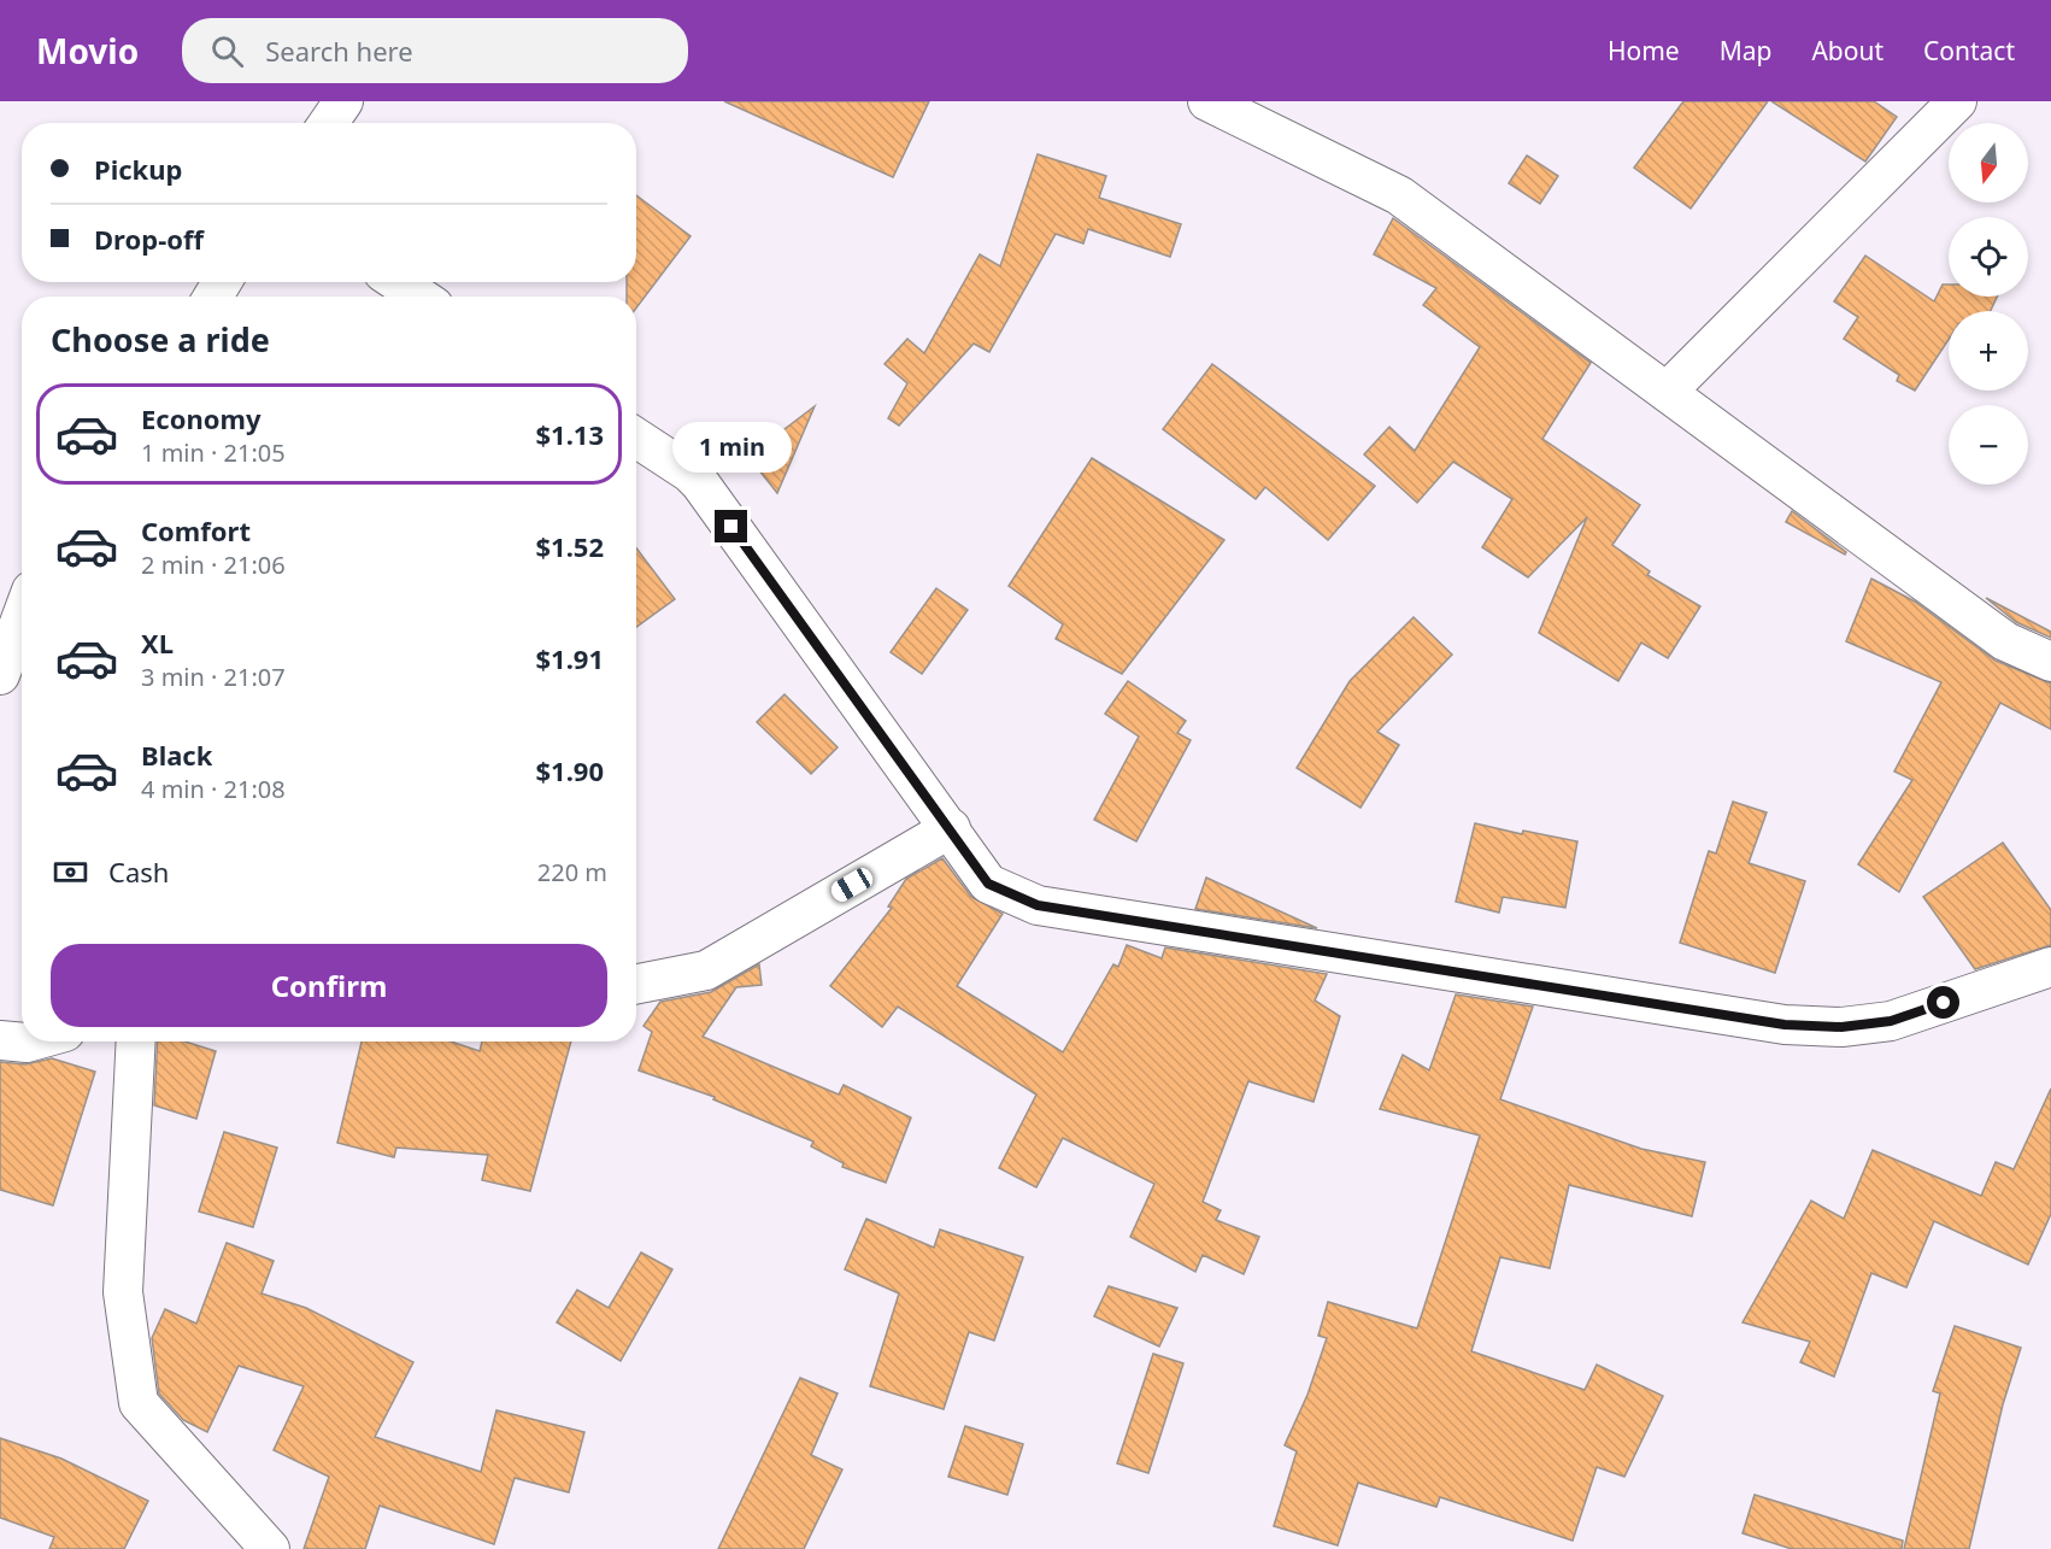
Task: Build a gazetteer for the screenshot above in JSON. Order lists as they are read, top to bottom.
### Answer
{
  "north": "bottom",
  "page": {
    "header": "Movio",
    "search": "Search here",
    "nav": [
      "Home",
      "Map",
      "About",
      "Contact"
    ],
    "map_buttons": ["+", "−"],
    "banner": ["Pickup", "Drop-off"],
    "heading": "Choose a ride",
    "list": [
      {
        "name": "Economy",
        "note": "1 min · 21:05",
        "value": "$1.13"
      },
      {
        "name": "Comfort",
        "note": "2 min · 21:06",
        "value": "$1.52"
      },
      {
        "name": "XL",
        "note": "3 min · 21:07",
        "value": "$1.91"
      },
      {
        "name": "Black",
        "note": "4 min · 21:08",
        "value": "$1.90"
      }
    ],
    "bubble": "1 min",
    "pay": ["Cash", "220 m"],
    "buttons": "Confirm"
  }
}
